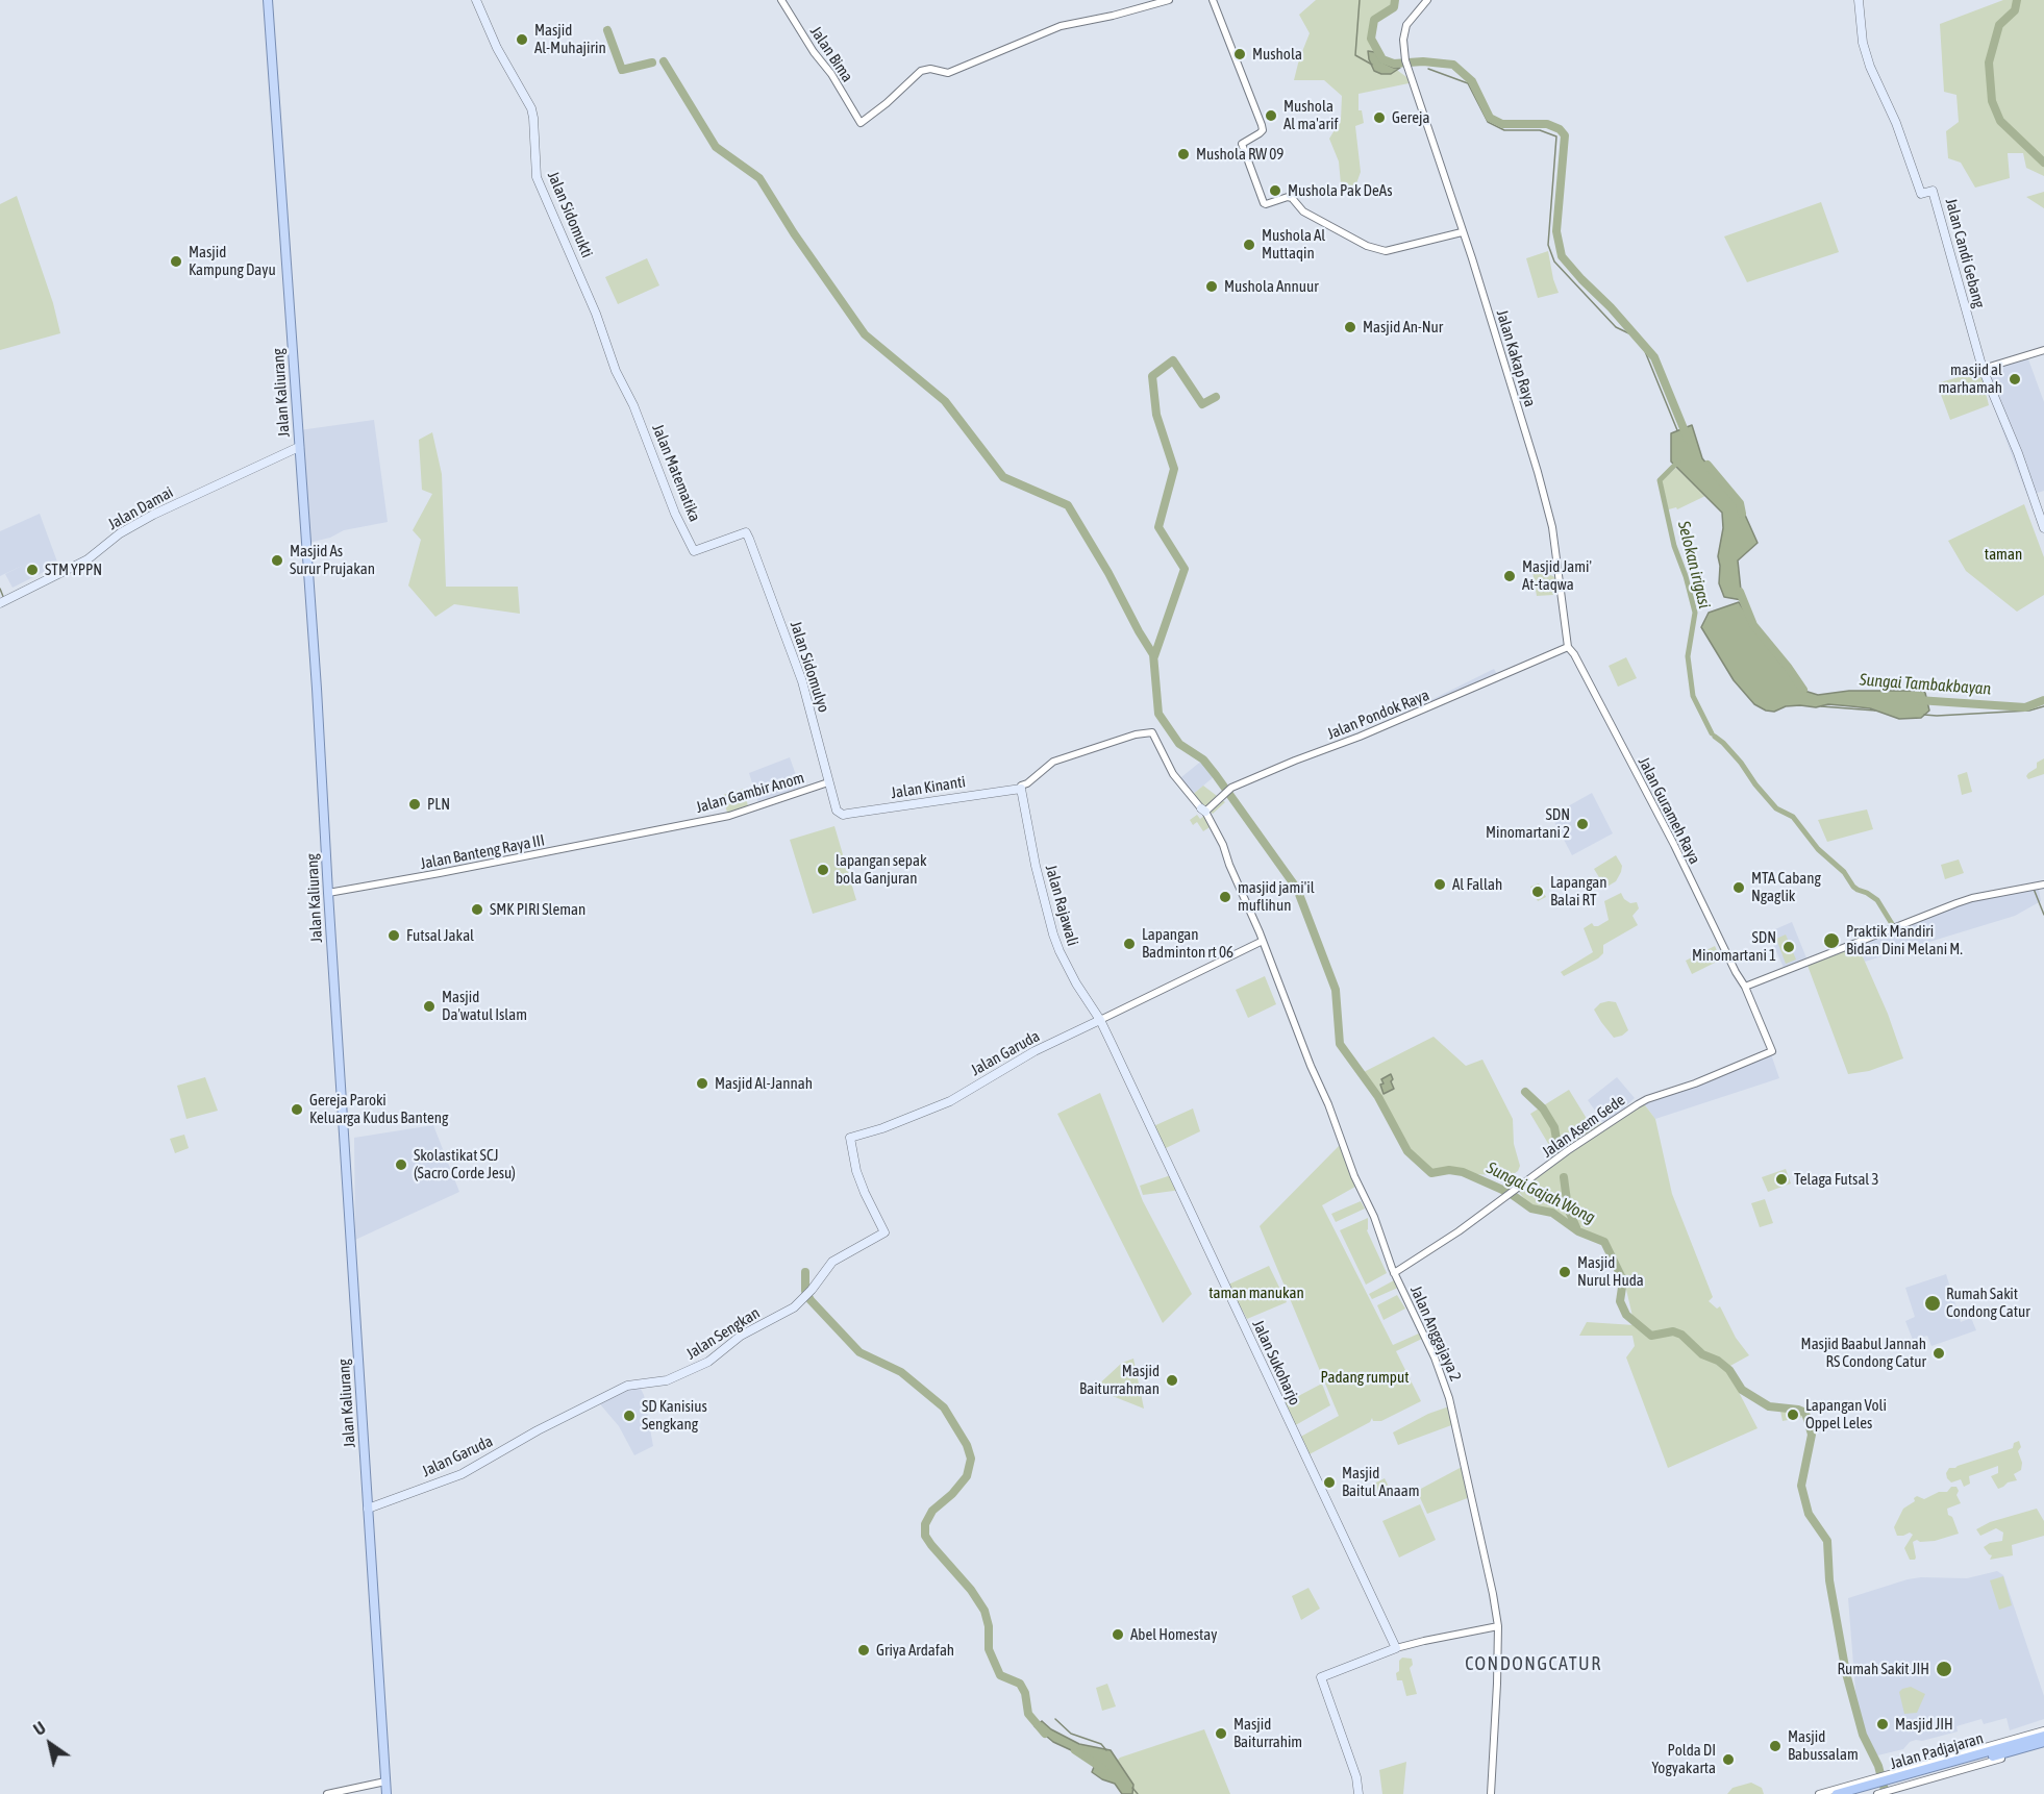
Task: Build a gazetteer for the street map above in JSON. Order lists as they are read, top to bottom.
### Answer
{
  "streets": {
    "highway": ["Jalan Padjajaran"],
    "main road": [
      "Jalan Sidomukti",
      "Jalan Candi Gebang",
      "Jalan Kaliurang",
      "Jalan Matematika",
      "Jalan Damai",
      "Jalan Sidomulyo",
      "Jalan Kinanti",
      "Jalan Rajawali",
      "Jalan Garuda",
      "Jalan Sengkan",
      "Jalan Sukoharjo"
    ],
    "street": [
      "Jalan Bima",
      "Jalan Kakap Raya",
      "Jalan Pondok Raya",
      "Jalan Gambir Anom",
      "Jalan Gurameh Raya",
      "Jalan Banteng Raya III",
      "Jalan Asem Gede",
      "Jalan Anggajaya 2"
    ]
  },
  "crossings": [
    ["Jalan Sidomukti", "Jalan Matematika"],
    ["Jalan Kakap Raya", "Jalan Pondok Raya"],
    ["Jalan Kakap Raya", "Jalan Gurameh Raya"],
    ["Jalan Kaliurang", "Jalan Damai"],
    ["Jalan Kaliurang", "Jalan Banteng Raya III"],
    ["Jalan Kaliurang", "Jalan Garuda"],
    ["Jalan Matematika", "Jalan Sidomulyo"],
    ["Jalan Sidomulyo", "Jalan Kinanti"],
    ["Jalan Sidomulyo", "Jalan Gambir Anom"],
    ["Jalan Pondok Raya", "Jalan Gurameh Raya"],
    ["Jalan Pondok Raya", "Jalan Anggajaya 2"],
    ["Jalan Kinanti", "Jalan Rajawali"],
    ["Jalan Kinanti", "Jalan Anggajaya 2"],
    ["Jalan Gambir Anom", "Jalan Banteng Raya III"],
    ["Jalan Gurameh Raya", "Jalan Asem Gede"],
    ["Jalan Rajawali", "Jalan Garuda"],
    ["Jalan Rajawali", "Jalan Anggajaya 2"],
    ["Jalan Rajawali", "Jalan Sukoharjo"],
    ["Jalan Garuda", "Jalan Sengkan"],
    ["Jalan Garuda", "Jalan Anggajaya 2"],
    ["Jalan Garuda", "Jalan Sukoharjo"],
    ["Jalan Asem Gede", "Jalan Anggajaya 2"]
  ],
  "districts": ["CONDONGCATUR"],
  "water": ["Selokan irigasi", "Sungai Tambakbayan", "Sungai Gajah Wong"],
  "parks": ["taman", "taman manukan", "Padang rumput"],
  "places": [
    "Masjid Al-Muhajirin",
    "Mushola",
    "Mushola Al ma'arif",
    "Gereja",
    "Mushola RW 09",
    "Mushola Pak DeAs",
    "Mushola Al Muttaqin",
    "Masjid Kampung Dayu",
    "Mushola Annuur",
    "Masjid An-Nur",
    "masjid al marhamah",
    "Masjid As Surur Prujakan",
    "STM YPPN",
    "Masjid Jami' At-taqwa",
    "PLN",
    "SDN Minomartani 2",
    "lapangan sepak bola Ganjuran",
    "Al Fallah",
    "MTA Cabang Ngaglik",
    "Lapangan Balai RT",
    "masjid jami'il muflihun",
    "SMK PIRI Sleman",
    "Futsal Jakal",
    "Praktik Mandiri Bidan Dini Melani M.",
    "Lapangan Badminton rt 06",
    "SDN Minomartani 1",
    "Masjid Da'watul Islam",
    "Masjid Al-Jannah",
    "Gereja Paroki Keluarga Kudus Banteng",
    "Skolastikat SCJ (Sacro Corde Jesu)",
    "Telaga Futsal 3",
    "Masjid Nurul Huda",
    "Rumah Sakit Condong Catur",
    "Masjid Baabul Jannah RS Condong Catur",
    "Masjid Baiturrahman",
    "Lapangan Voli Oppel Leles",
    "SD Kanisius Sengkang",
    "Masjid Baitul Anaam",
    "Abel Homestay",
    "Griya Ardafah",
    "Rumah Sakit JIH",
    "Masjid JIH",
    "Masjid Baiturrahim",
    "Masjid Babussalam",
    "Polda DI Yogyakarta"
  ],
  "north": "top left"
}
